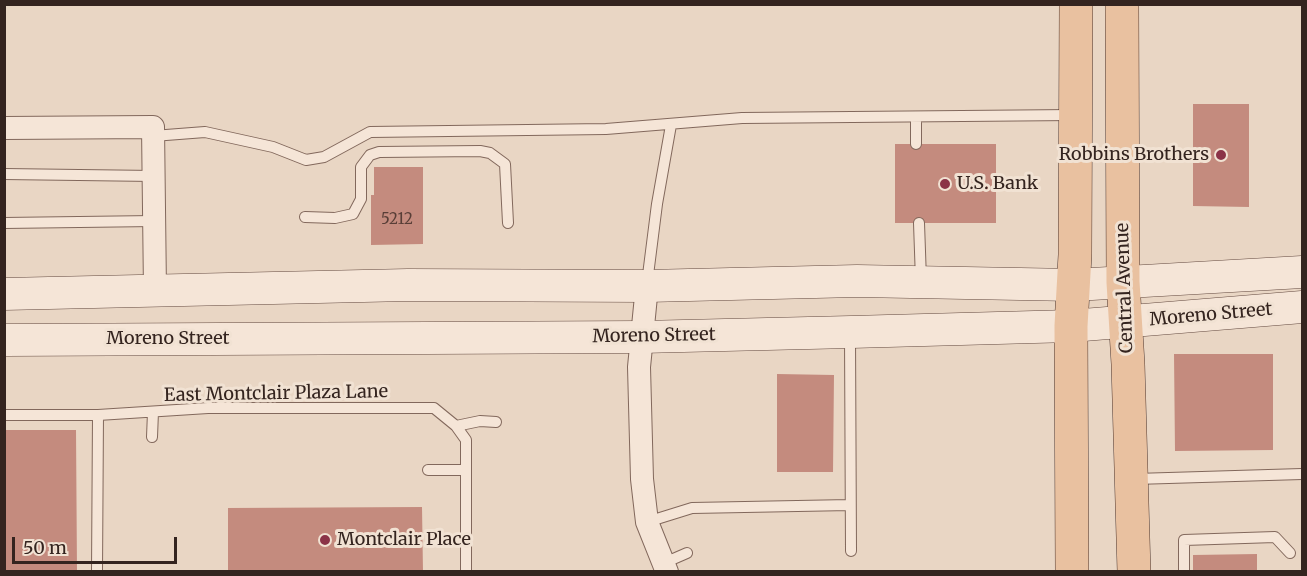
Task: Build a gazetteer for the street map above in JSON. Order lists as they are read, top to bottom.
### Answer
{
  "streets": {
    "main road": ["Central Avenue"],
    "street": ["Moreno Street"],
    "lane": ["East Montclair Plaza Lane"]
  },
  "crossings": [
    ["Central Avenue", "Moreno Street"]
  ],
  "places": ["Robbins Brothers", "U.S. Bank", "Montclair Place"],
  "house_numbers": ["5212"],
  "scale_bar": "50 m"
}
